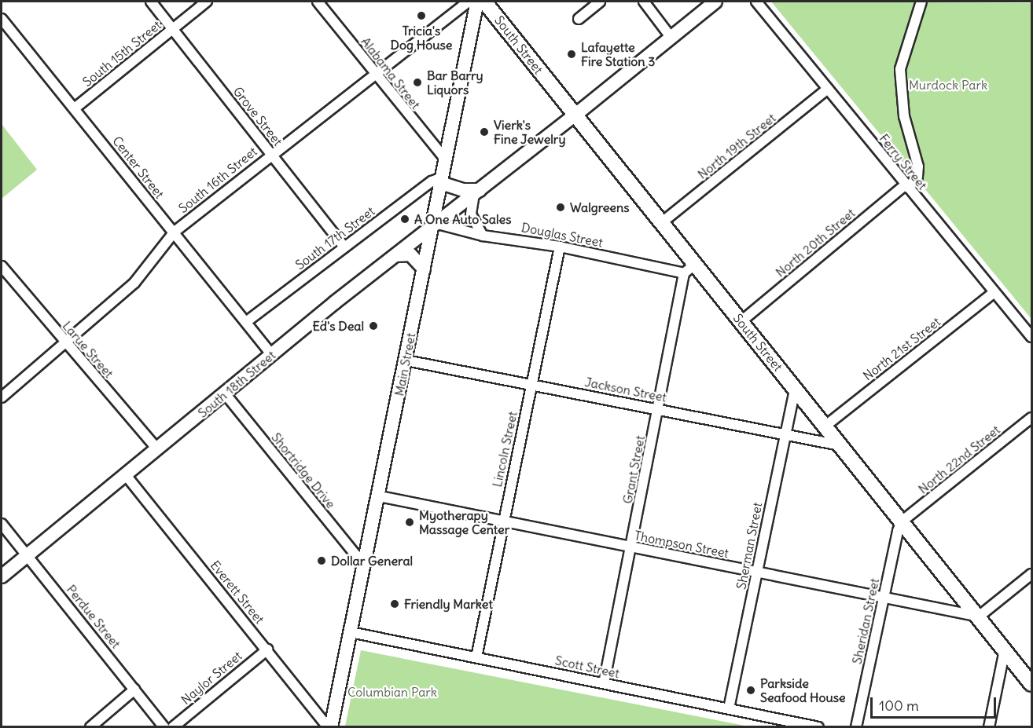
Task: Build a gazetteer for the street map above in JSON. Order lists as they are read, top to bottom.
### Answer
{
  "streets": {
    "main road": ["South Street", "Main Street", "South 18th Street"],
    "street": [
      "South 15th Street",
      "Alabama Street",
      "Grove Street",
      "North 19th Street",
      "Ferry Street",
      "Center Street",
      "South 16th Street",
      "Douglas Street",
      "South 17th Street",
      "North 20th Street",
      "North 21st Street",
      "Larue Street",
      "Jackson Street",
      "Lincoln Street",
      "North 22nd Street",
      "Grant Street",
      "Shortridge Drive",
      "Thompson Street",
      "Sherman Street",
      "Everett Street",
      "Perdue Street",
      "Sheridan Street",
      "Scott Street",
      "Naylor Street"
    ]
  },
  "crossings": [
    ["South Street", "North 19th Street"],
    ["South Street", "Douglas Street"],
    ["South Street", "North 20th Street"],
    ["South Street", "North 21st Street"],
    ["South Street", "South 18th Street"],
    ["South Street", "Jackson Street"],
    ["South Street", "North 22nd Street"],
    ["South Street", "Grant Street"],
    ["South Street", "Thompson Street"],
    ["South Street", "Sherman Street"],
    ["South Street", "Sheridan Street"],
    ["South 15th Street", "Grove Street"],
    ["South 15th Street", "Center Street"],
    ["Alabama Street", "South 16th Street"],
    ["Alabama Street", "Main Street"],
    ["Grove Street", "South 16th Street"],
    ["Grove Street", "South 17th Street"],
    ["North 19th Street", "Ferry Street"],
    ["Ferry Street", "North 20th Street"],
    ["Ferry Street", "North 21st Street"],
    ["Center Street", "South 16th Street"],
    ["Center Street", "South 17th Street"],
    ["Center Street", "South 18th Street"],
    ["South 16th Street", "Larue Street"],
    ["Douglas Street", "Main Street"],
    ["Douglas Street", "South 18th Street"],
    ["Douglas Street", "Lincoln Street"],
    ["Douglas Street", "Grant Street"],
    ["South 17th Street", "Main Street"],
    ["Larue Street", "South 18th Street"],
    ["Main Street", "South 18th Street"],
    ["Main Street", "Jackson Street"],
    ["Main Street", "Shortridge Drive"],
    ["Main Street", "Thompson Street"],
    ["Main Street", "Everett Street"],
    ["Main Street", "Scott Street"],
    ["South 18th Street", "Shortridge Drive"],
    ["South 18th Street", "Everett Street"],
    ["South 18th Street", "Perdue Street"],
    ["Jackson Street", "Lincoln Street"],
    ["Jackson Street", "Grant Street"],
    ["Jackson Street", "Sherman Street"],
    ["Lincoln Street", "Thompson Street"],
    ["Lincoln Street", "Scott Street"],
    ["North 22nd Street", "Sheridan Street"],
    ["Grant Street", "Thompson Street"],
    ["Grant Street", "Scott Street"],
    ["Thompson Street", "Sherman Street"],
    ["Thompson Street", "Sheridan Street"],
    ["Sherman Street", "Scott Street"],
    ["Everett Street", "Naylor Street"]
  ],
  "parks": ["Murdock Park", "Columbian Park"],
  "places": [
    "Tricia's Dog House",
    "Lafayette Fire Station 3",
    "Bar Barry Liquors",
    "Vierk's Fine Jewelry",
    "Walgreens",
    "A One Auto Sales",
    "Ed's Deal",
    "Myotherapy Massage Center",
    "Dollar General",
    "Friendly Market",
    "Parkside Seafood House"
  ],
  "scale_bar": "100 m"
}
